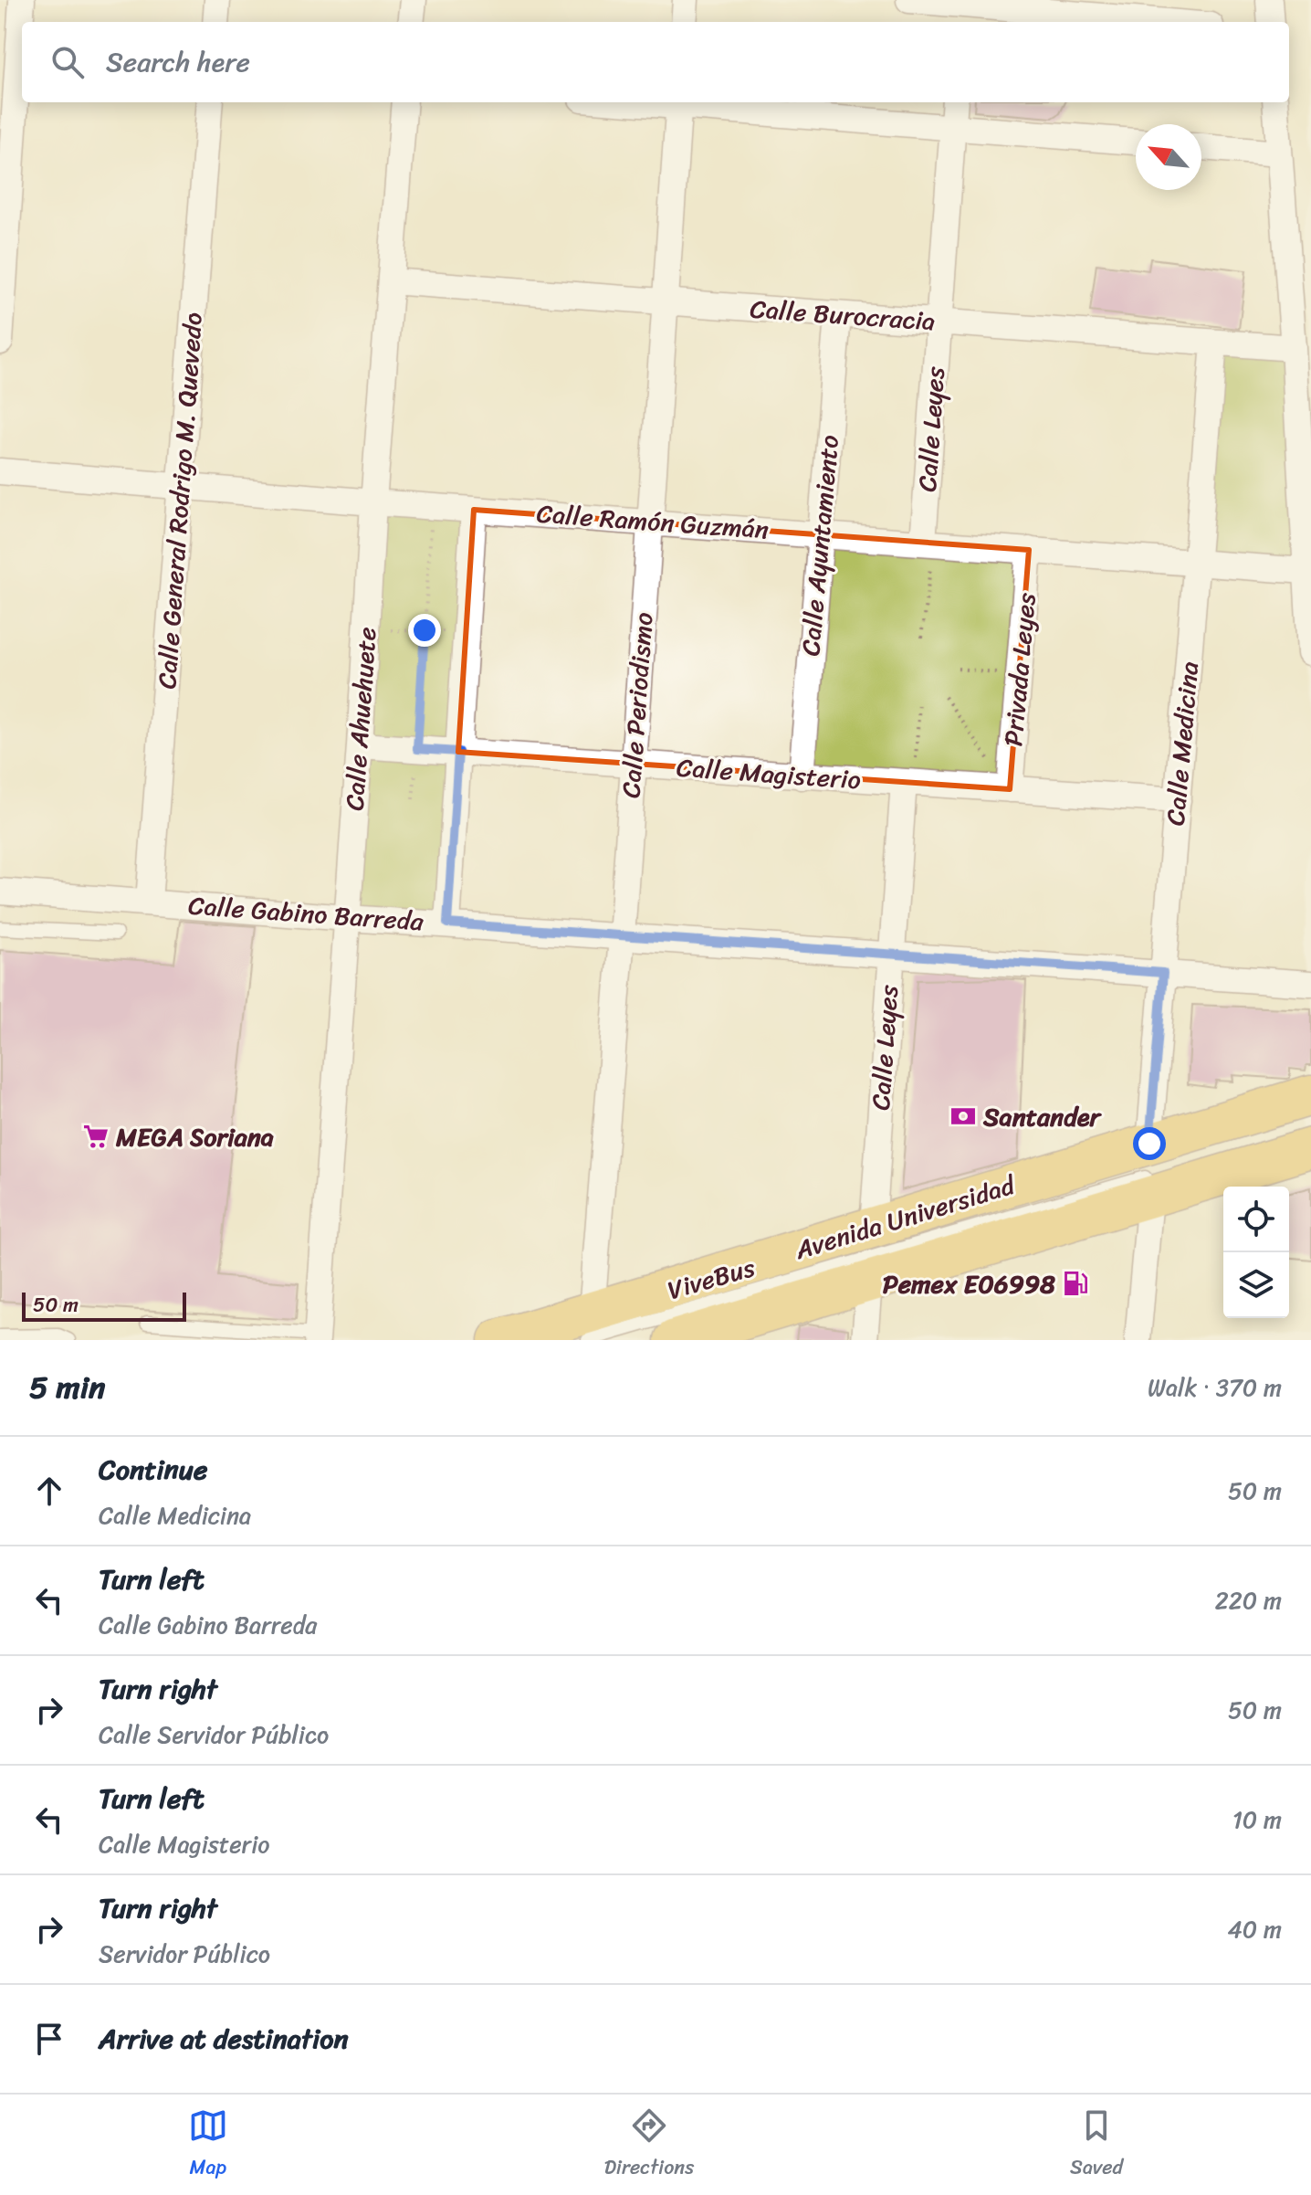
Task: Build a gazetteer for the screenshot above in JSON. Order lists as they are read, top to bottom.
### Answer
{
  "streets": {
    "main road": ["Avenida Universidad"],
    "street": [
      "Calle Burocracia",
      "Calle Leyes",
      "Calle General Rodrigo M. Quevedo",
      "Calle Ramón Guzmán",
      "Calle Ayuntamiento",
      "Privada Leyes",
      "Calle Periodismo",
      "Calle Ahuehuete",
      "Calle Medicina",
      "Calle Magisterio",
      "Calle Gabino Barreda"
    ],
    "lane": ["ViveBus"]
  },
  "crossings": [
    ["Calle Burocracia", "Calle Leyes"],
    ["Calle Burocracia", "Calle Ayuntamiento"],
    ["Calle Burocracia", "Calle Periodismo"],
    ["Calle Burocracia", "Calle Ahuehuete"],
    ["Calle Burocracia", "Calle Medicina"],
    ["Calle Leyes", "Calle Ramón Guzmán"],
    ["Calle Leyes", "Calle Magisterio"],
    ["Calle Leyes", "Calle Gabino Barreda"],
    ["Calle Leyes", "Avenida Universidad"],
    ["Calle General Rodrigo M. Quevedo", "Calle Ramón Guzmán"],
    ["Calle General Rodrigo M. Quevedo", "Calle Gabino Barreda"],
    ["Calle Ramón Guzmán", "Calle Ayuntamiento"],
    ["Calle Ramón Guzmán", "Privada Leyes"],
    ["Calle Ramón Guzmán", "Calle Periodismo"],
    ["Calle Ramón Guzmán", "Calle Ahuehuete"],
    ["Calle Ramón Guzmán", "Calle Medicina"],
    ["Calle Ayuntamiento", "Calle Magisterio"],
    ["Privada Leyes", "Calle Magisterio"],
    ["Calle Periodismo", "Calle Magisterio"],
    ["Calle Periodismo", "Calle Gabino Barreda"],
    ["Calle Periodismo", "Avenida Universidad"],
    ["Calle Periodismo", "ViveBus"],
    ["Calle Ahuehuete", "Calle Magisterio"],
    ["Calle Ahuehuete", "Calle Gabino Barreda"],
    ["Calle Medicina", "Calle Magisterio"],
    ["Calle Medicina", "Calle Gabino Barreda"],
    ["Calle Medicina", "Avenida Universidad"],
    ["Calle Medicina", "ViveBus"],
    ["Avenida Universidad", "ViveBus"]
  ],
  "places": {
    "bank": ["Santander"],
    "supermarket": ["MEGA Soriana"],
    "fuel station": ["Pemex E06998"]
  },
  "scale_bar": "50 m",
  "north": "top left",
  "page": {
    "search": "Search here",
    "scale": "50 m",
    "heading": ["5 min", "Walk · 370 m"],
    "list": [
      ["Continue", "Calle Medicina", "50 m"],
      ["Turn left", "Calle Gabino Barreda", "220 m"],
      ["Turn right", "Calle Servidor Público", "50 m"],
      ["Turn left", "Calle Magisterio", "10 m"],
      ["Turn right", "Servidor Público", "40 m"],
      "Arrive at destination"
    ],
    "nav": ["Map", "Directions", "Saved"]
  }
}
